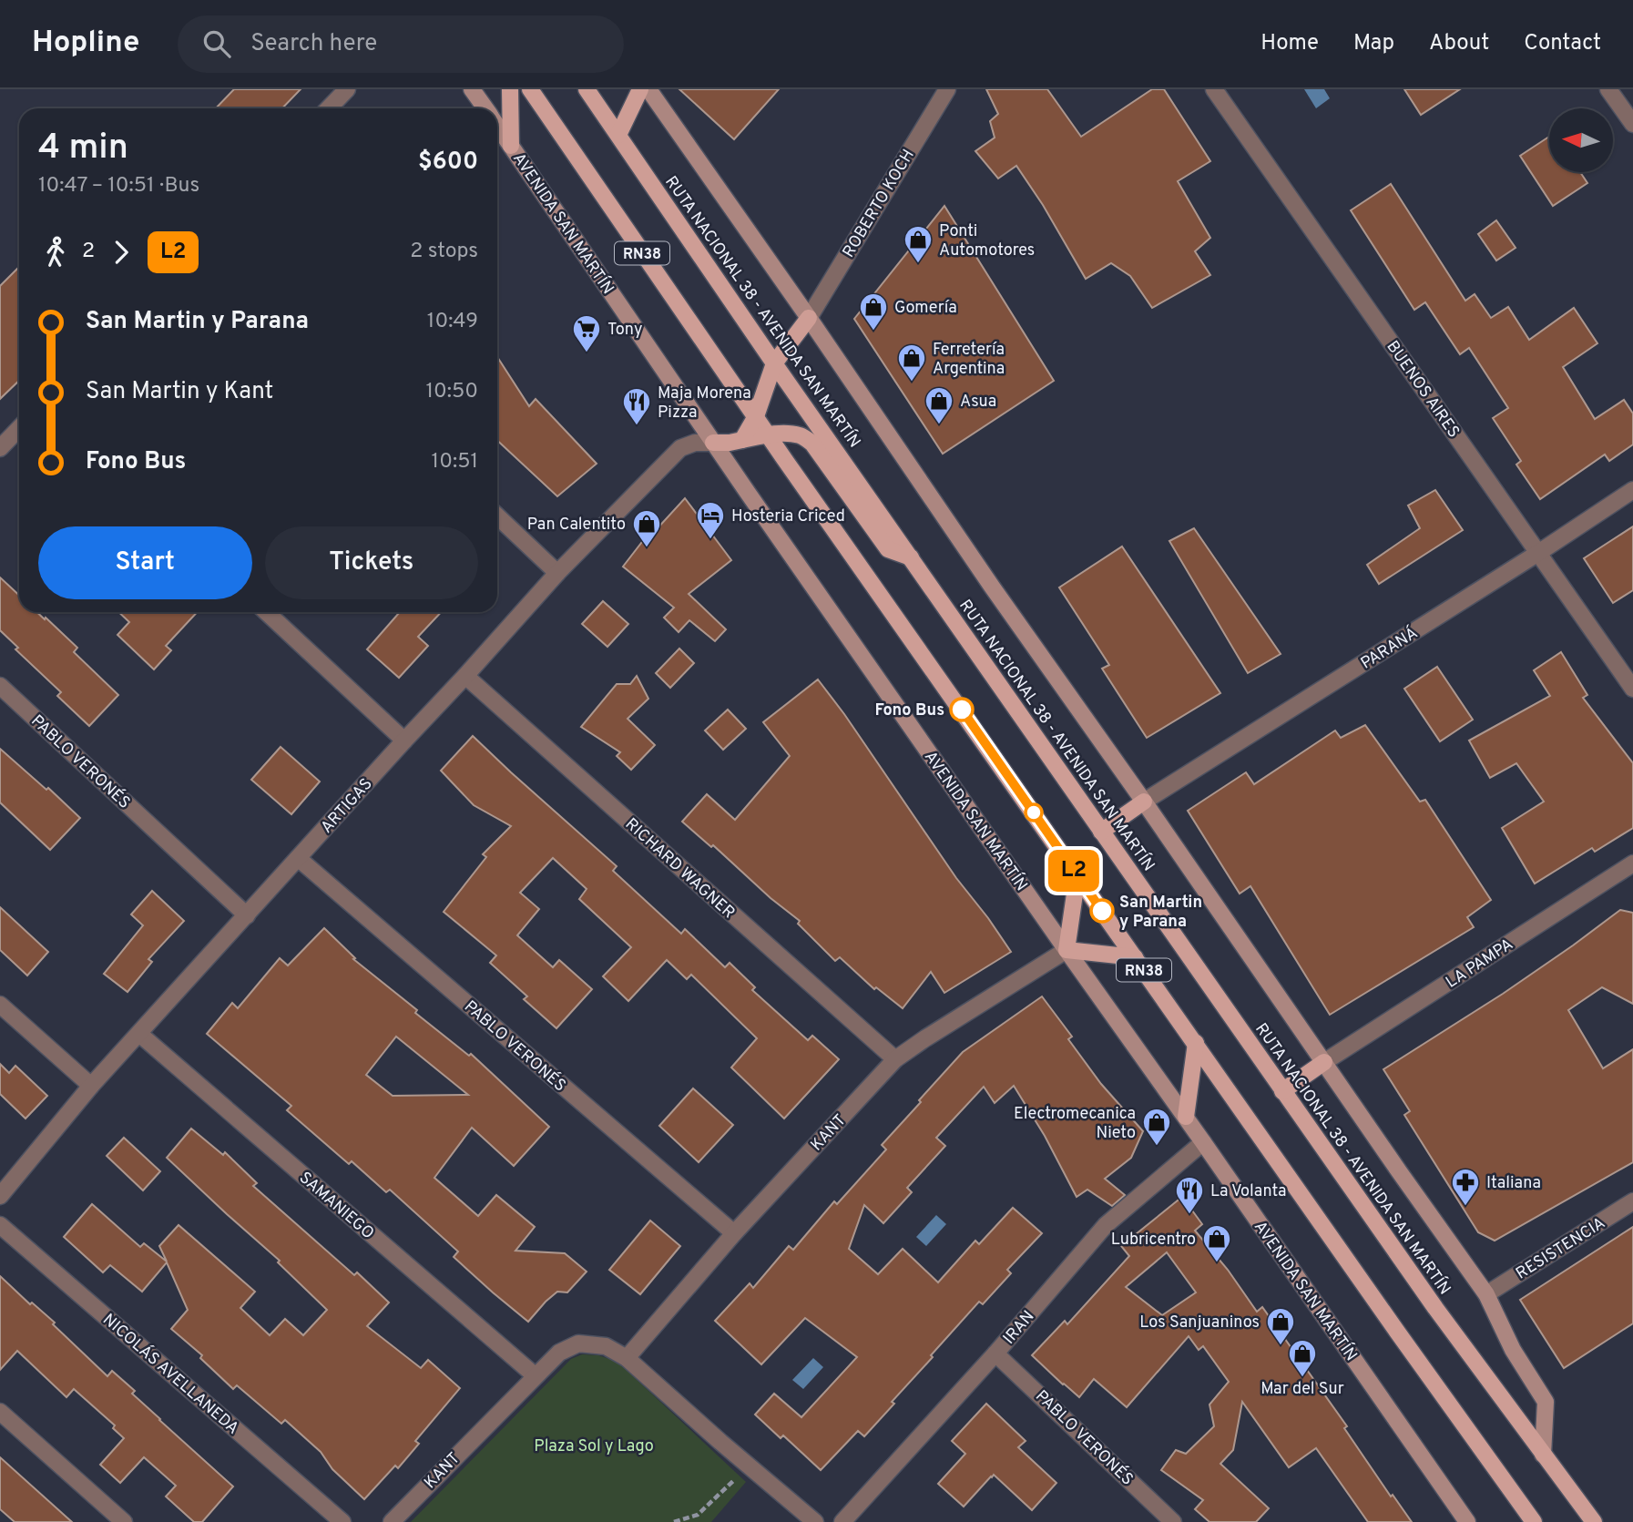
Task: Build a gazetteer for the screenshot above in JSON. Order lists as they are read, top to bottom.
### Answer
{
  "streets": {
    "main road": ["AVENIDA SAN MARTÍN", "RN38", "RUTA NACIONAL 38 - AVENIDA SAN MARTÍN"],
    "street": [
      "ROBERTO KOCH",
      "BUENOS AIRES",
      "PARANÁ",
      "PABLO VERONÉS",
      "ARTIGAS",
      "RICHARD WAGNER",
      "LA PAMPA",
      "KANT",
      "SAMANIEGO",
      "RESISTENCIA",
      "IRAN",
      "NICOLÁS AVELLANEDA"
    ]
  },
  "crossings": [
    ["AVENIDA SAN MARTÍN", "ARTIGAS"],
    ["AVENIDA SAN MARTÍN", "KANT"],
    ["AVENIDA SAN MARTÍN", "IRAN"],
    ["BUENOS AIRES", "PARANÁ"],
    ["PABLO VERONÉS", "ARTIGAS"],
    ["PABLO VERONÉS", "KANT"],
    ["PABLO VERONÉS", "IRAN"],
    ["ARTIGAS", "RICHARD WAGNER"],
    ["ARTIGAS", "SAMANIEGO"],
    ["RICHARD WAGNER", "KANT"],
    ["KANT", "SAMANIEGO"]
  ],
  "parks": ["Plaza Sol y Lago"],
  "places": {
    "shop": [
      "Ponti Automotores",
      "Gomería",
      "Ferretería Argentina",
      "Asua",
      "Pan Calentito",
      "Electromecanica Nieto",
      "Lubricentro",
      "Los Sanjuaninos",
      "Mar del Sur"
    ],
    "supermarket": ["Tony"],
    "restaurant": ["Maja Morena Pizza", "La Volanta"],
    "hotel": ["Hosteria Criced"],
    "other": ["Fono Bus", "San Martin y Parana"],
    "pharmacy": ["Italiana"]
  },
  "lines": ["bus line L2"],
  "north": "left",
  "page": {
    "header": "Hopline",
    "search": "Search here",
    "nav": [
      "Home",
      "Map",
      "About",
      "Contact"
    ],
    "on_map": "L2",
    "heading": ["4 min", "10:47 – 10:51 · Bus", "$600"],
    "legs": ["2", "L2", "2 stops"],
    "list": [
      {
        "name": "San Martin y Parana",
        "value": "10:49"
      },
      {
        "name": "San Martin y Kant",
        "value": "10:50"
      },
      {
        "name": "Fono Bus",
        "value": "10:51"
      }
    ],
    "buttons": ["Start", "Tickets"]
  }
}
